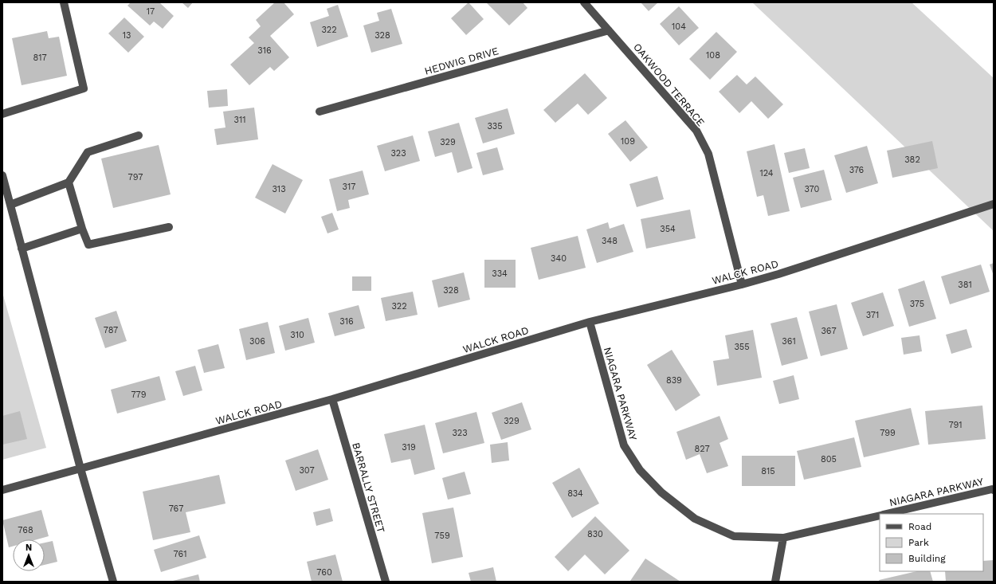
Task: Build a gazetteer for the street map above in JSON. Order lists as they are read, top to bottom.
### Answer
{
  "streets": {
    "street": [
      "HEDWIG DRIVE",
      "OAKWOOD TERRACE",
      "WALCK ROAD",
      "NIAGARA PARKWAY",
      "BARRALLY STREET"
    ]
  },
  "crossings": [
    ["HEDWIG DRIVE", "OAKWOOD TERRACE"],
    ["OAKWOOD TERRACE", "WALCK ROAD"],
    ["WALCK ROAD", "NIAGARA PARKWAY"],
    ["WALCK ROAD", "BARRALLY STREET"]
  ],
  "house_numbers": [
    "17",
    "104",
    "322",
    "13",
    "328",
    "316",
    "108",
    "817",
    "311",
    "335",
    "109",
    "329",
    "323",
    "382",
    "376",
    "124",
    "797",
    "317",
    "313",
    "370",
    "354",
    "348",
    "340",
    "334",
    "381",
    "328",
    "375",
    "322",
    "371",
    "316",
    "787",
    "367",
    "310",
    "306",
    "361",
    "355",
    "839",
    "779",
    "329",
    "791",
    "323",
    "799",
    "319",
    "827",
    "805",
    "307",
    "815",
    "834",
    "767",
    "768",
    "830",
    "759",
    "761",
    "760"
  ],
  "legend": ["Road", "Park", "Building"],
  "north": "top"
}
